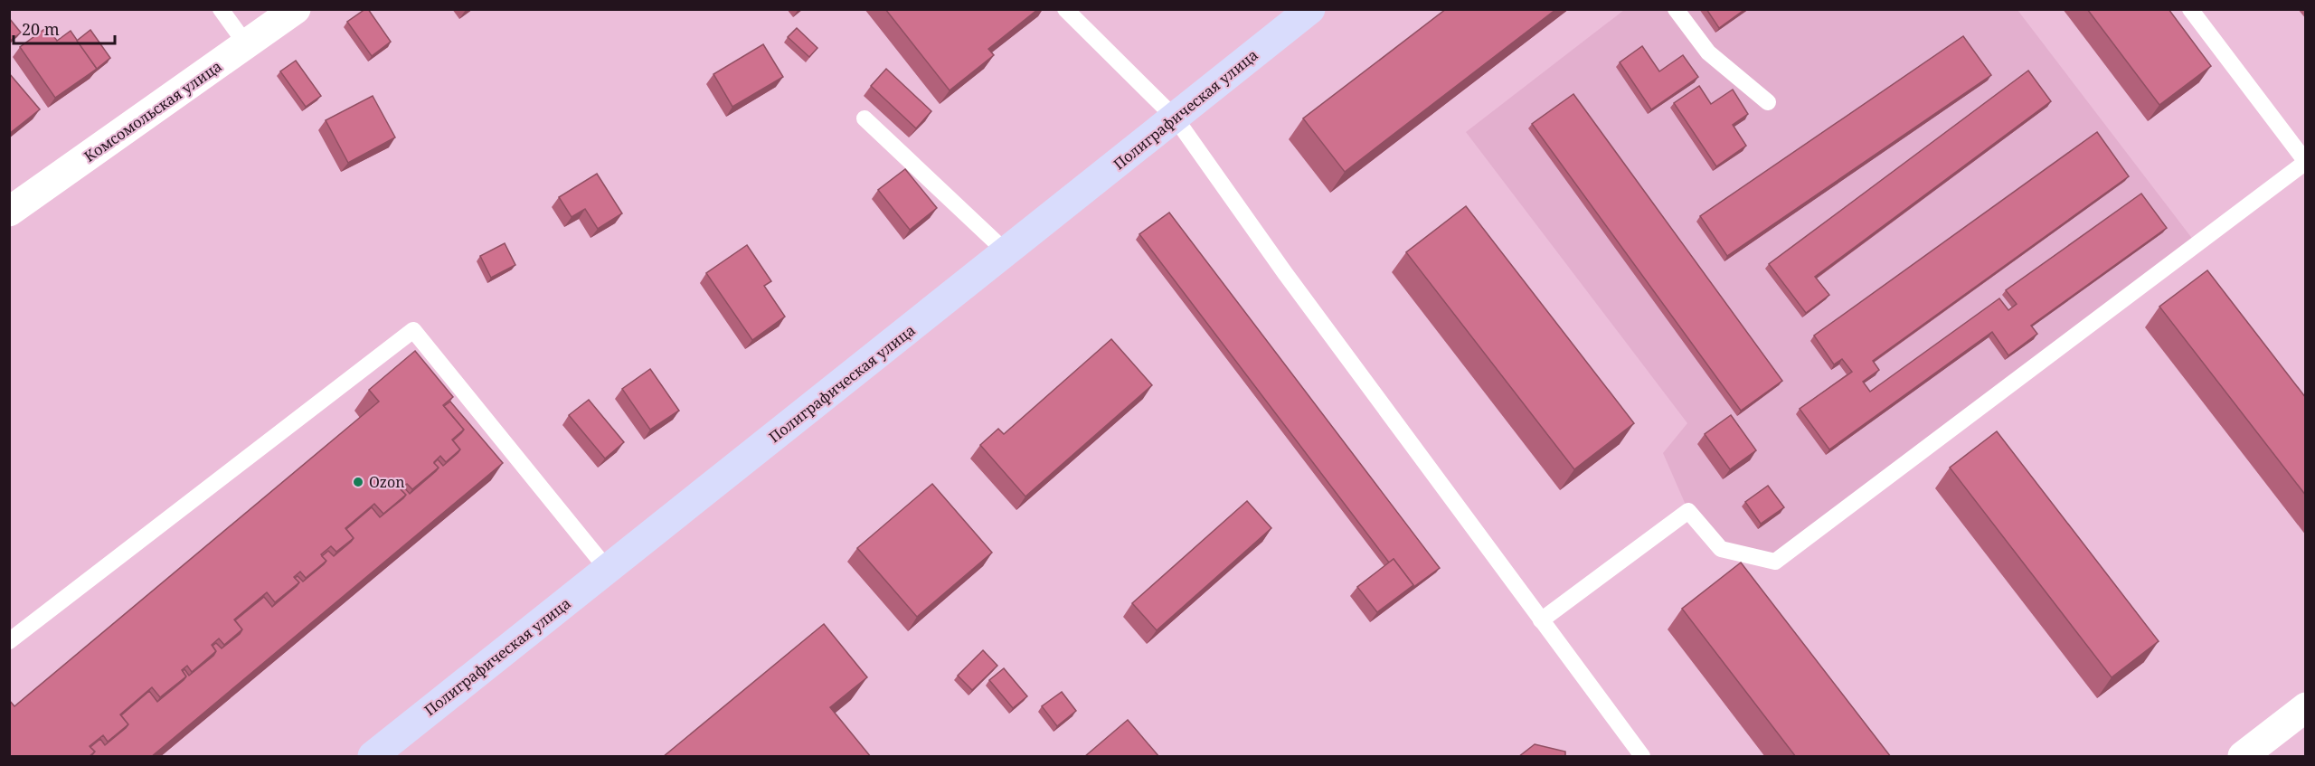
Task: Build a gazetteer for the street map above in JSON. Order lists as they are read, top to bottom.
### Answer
{
  "streets": {
    "main road": ["Полиграфическая улица"],
    "street": ["Комсомольская улица"]
  },
  "places": ["Ozon"],
  "scale_bar": "20 m"
}
